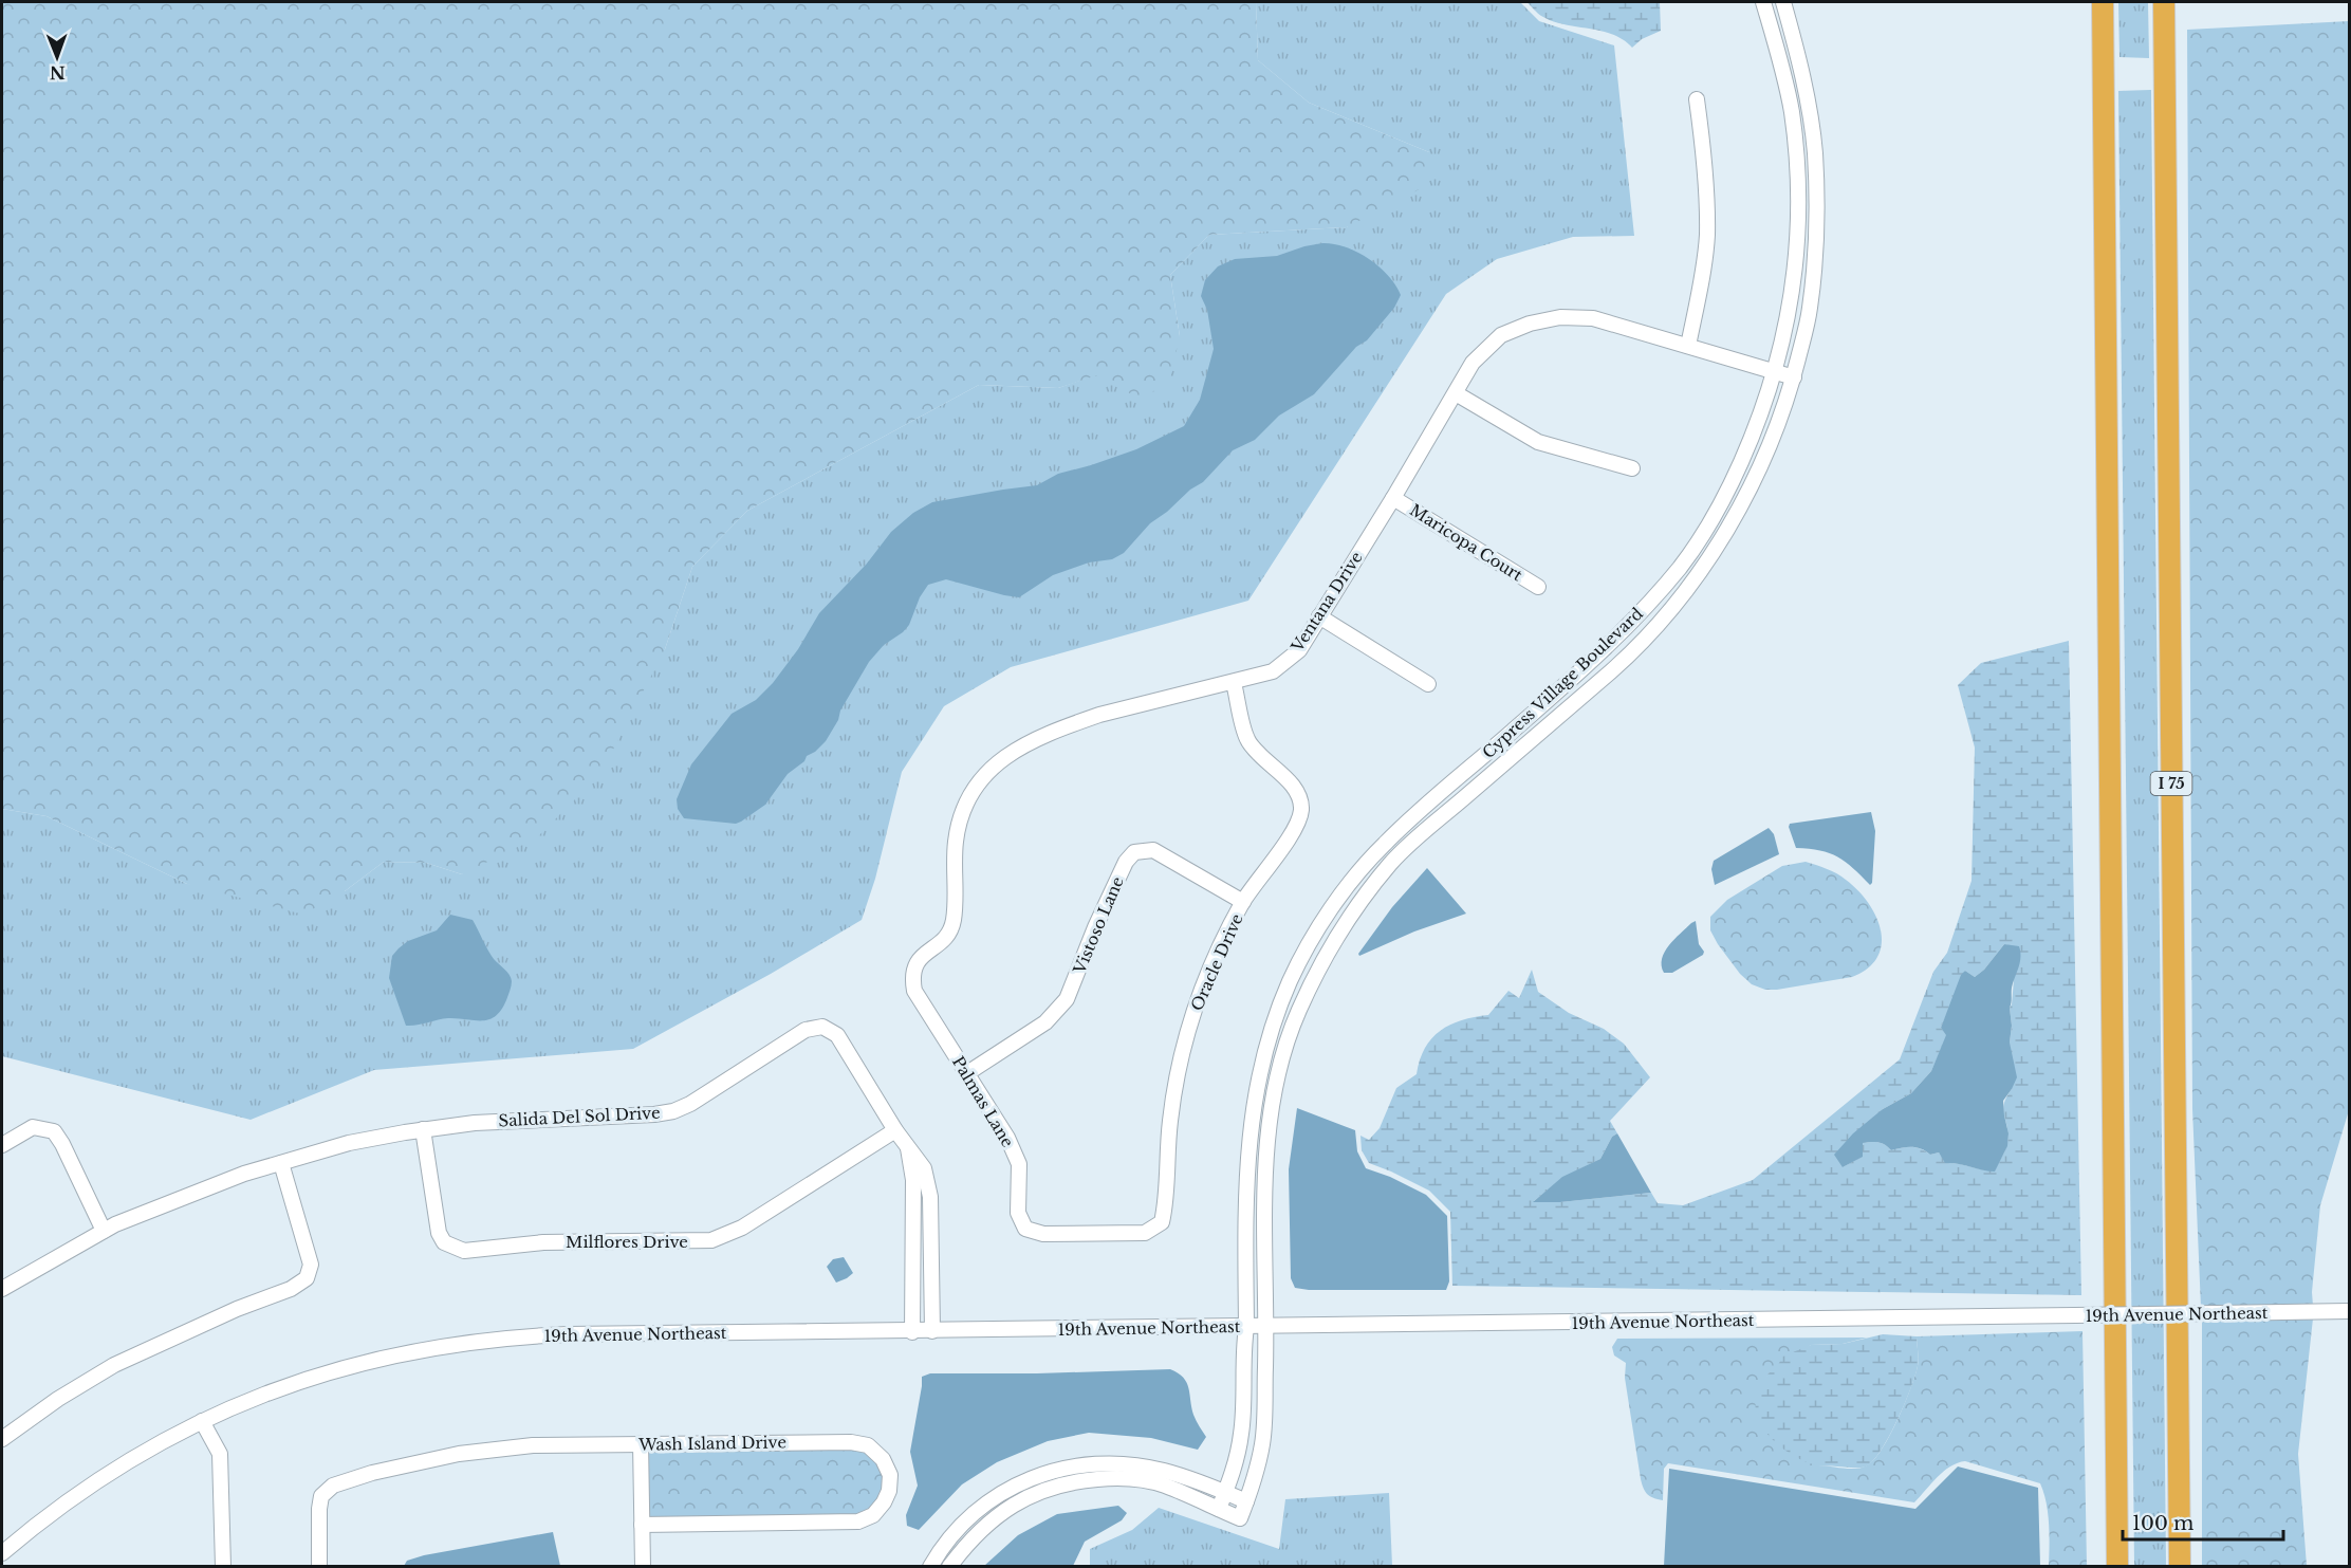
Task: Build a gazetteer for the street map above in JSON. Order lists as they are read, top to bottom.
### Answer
{
  "streets": {
    "highway": ["I 75"],
    "street": [
      "Maricopa Court",
      "Ventana Drive",
      "Cypress Village Boulevard",
      "Vistoso Lane",
      "Oracle Drive",
      "Palmas Lane",
      "Salida Del Sol Drive",
      "Milflores Drive",
      "19th Avenue Northeast",
      "Wash Island Drive"
    ]
  },
  "crossings": [
    ["Maricopa Court", "Ventana Drive"],
    ["Ventana Drive", "Cypress Village Boulevard"],
    ["Ventana Drive", "Oracle Drive"],
    ["Ventana Drive", "Palmas Lane"],
    ["Cypress Village Boulevard", "19th Avenue Northeast"],
    ["Vistoso Lane", "Oracle Drive"],
    ["Vistoso Lane", "Palmas Lane"],
    ["Oracle Drive", "Palmas Lane"],
    ["Salida Del Sol Drive", "Milflores Drive"],
    ["Salida Del Sol Drive", "19th Avenue Northeast"]
  ],
  "scale_bar": "100 m",
  "north": "bottom"
}
